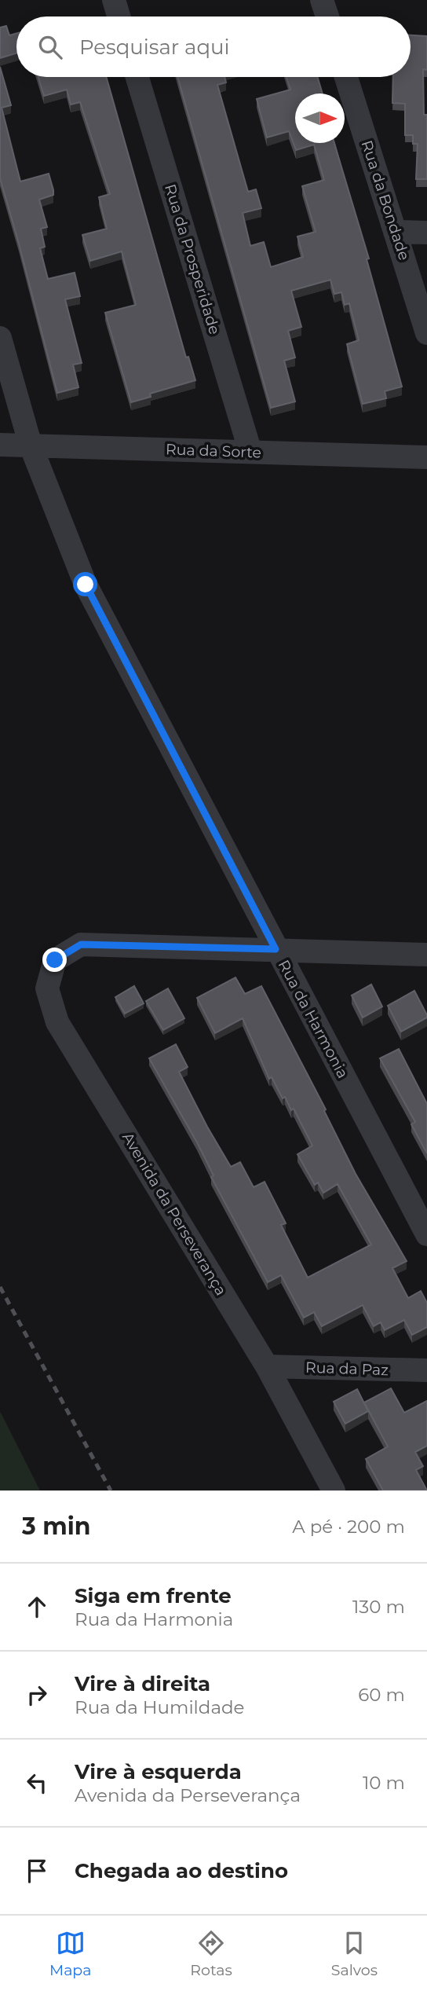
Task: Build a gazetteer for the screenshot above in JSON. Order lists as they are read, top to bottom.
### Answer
{
  "streets": {
    "street": [
      "Rua da Bondade",
      "Rua da Prosperidade",
      "Rua da Sorte",
      "Rua da Harmonia",
      "Avenida da Perseverança",
      "Rua da Paz"
    ]
  },
  "crossings": [
    ["Rua da Prosperidade", "Rua da Sorte"],
    ["Rua da Sorte", "Rua da Harmonia"],
    ["Rua da Harmonia", "Avenida da Perseverança"],
    ["Avenida da Perseverança", "Rua da Paz"]
  ],
  "north": "right",
  "page": {
    "search": "Pesquisar aqui",
    "heading": ["3 min", "A pé · 200 m"],
    "list": [
      ["Siga em frente", "Rua da Harmonia", "130 m"],
      ["Vire à direita", "Rua da Humildade", "60 m"],
      ["Vire à esquerda", "Avenida da Perseverança", "10 m"],
      "Chegada ao destino"
    ],
    "nav": ["Mapa", "Rotas", "Salvos"]
  }
}
